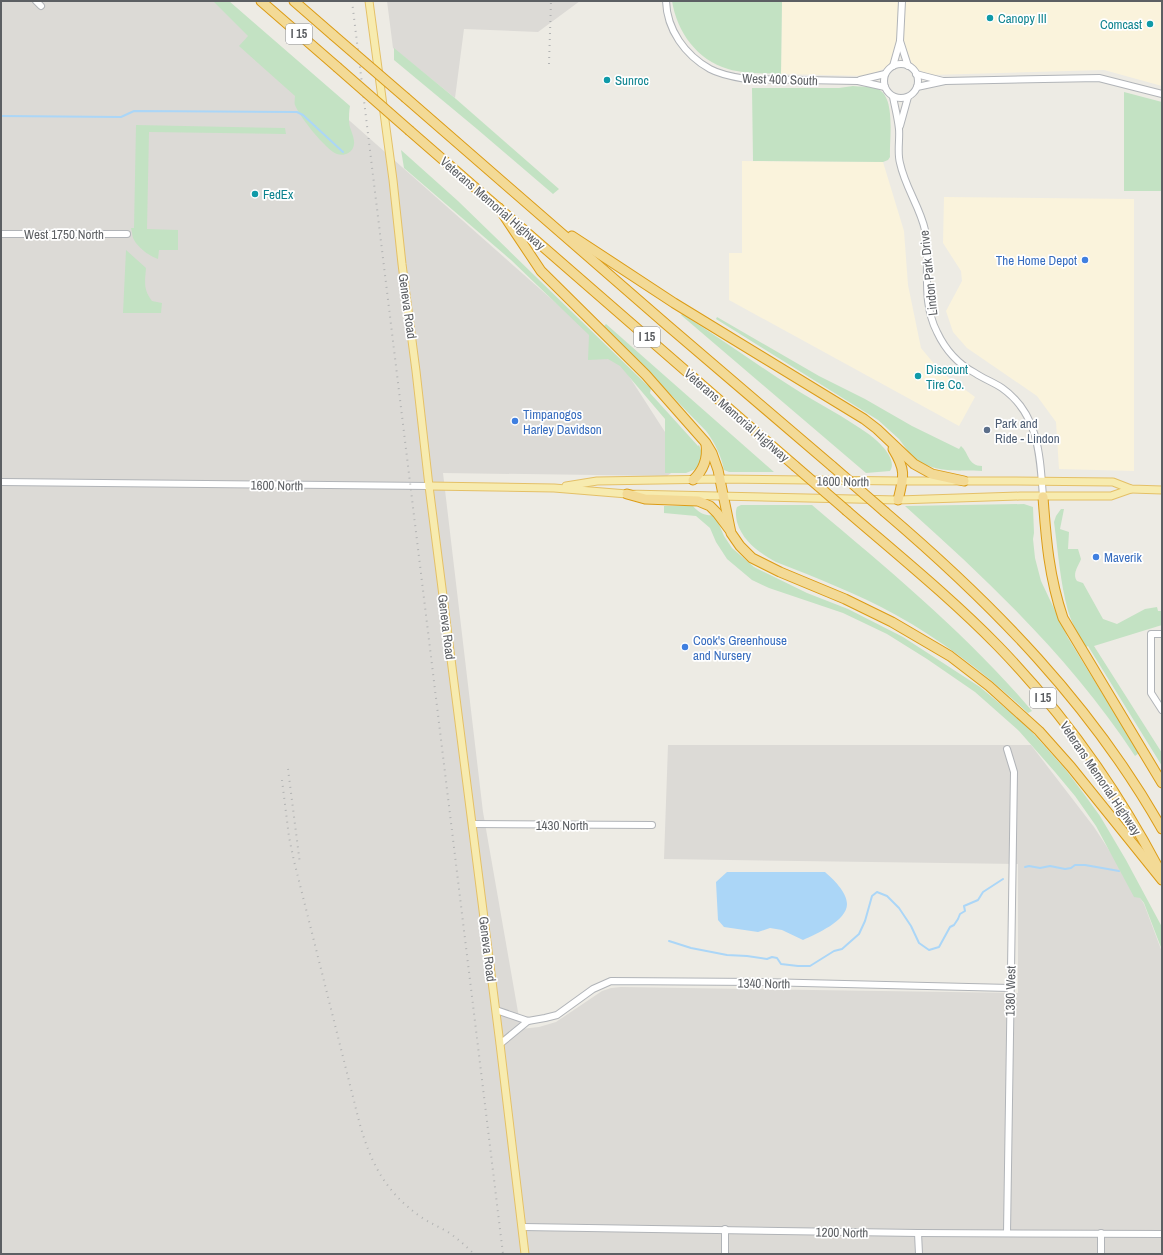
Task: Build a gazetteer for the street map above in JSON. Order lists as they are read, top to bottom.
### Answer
{
  "streets": {
    "highway": ["I 15", "Veterans Memorial Highway"],
    "main road": ["Geneva Road", "1600 North"],
    "street": [
      "West 400 South",
      "West 1750 North",
      "Lindon Park Drive",
      "1430 North",
      "1340 North",
      "1380 West",
      "1200 North"
    ]
  },
  "crossings": [
    ["West 400 South", "Lindon Park Drive"],
    ["Lindon Park Drive", "1600 North"],
    ["Geneva Road", "1600 North"],
    ["Geneva Road", "1430 North"],
    ["Geneva Road", "1200 North"],
    ["1340 North", "1380 West"],
    ["1380 West", "1200 North"]
  ],
  "places": [
    "Canopy III",
    "Comcast",
    "Sunroc",
    "FedEx",
    "The Home Depot",
    "Discount Tire Co.",
    "Timpanogos Harley Davidson",
    "Park and Ride - Lindon",
    "Maverik",
    "Cook's Greenhouse and Nursery"
  ]
}
